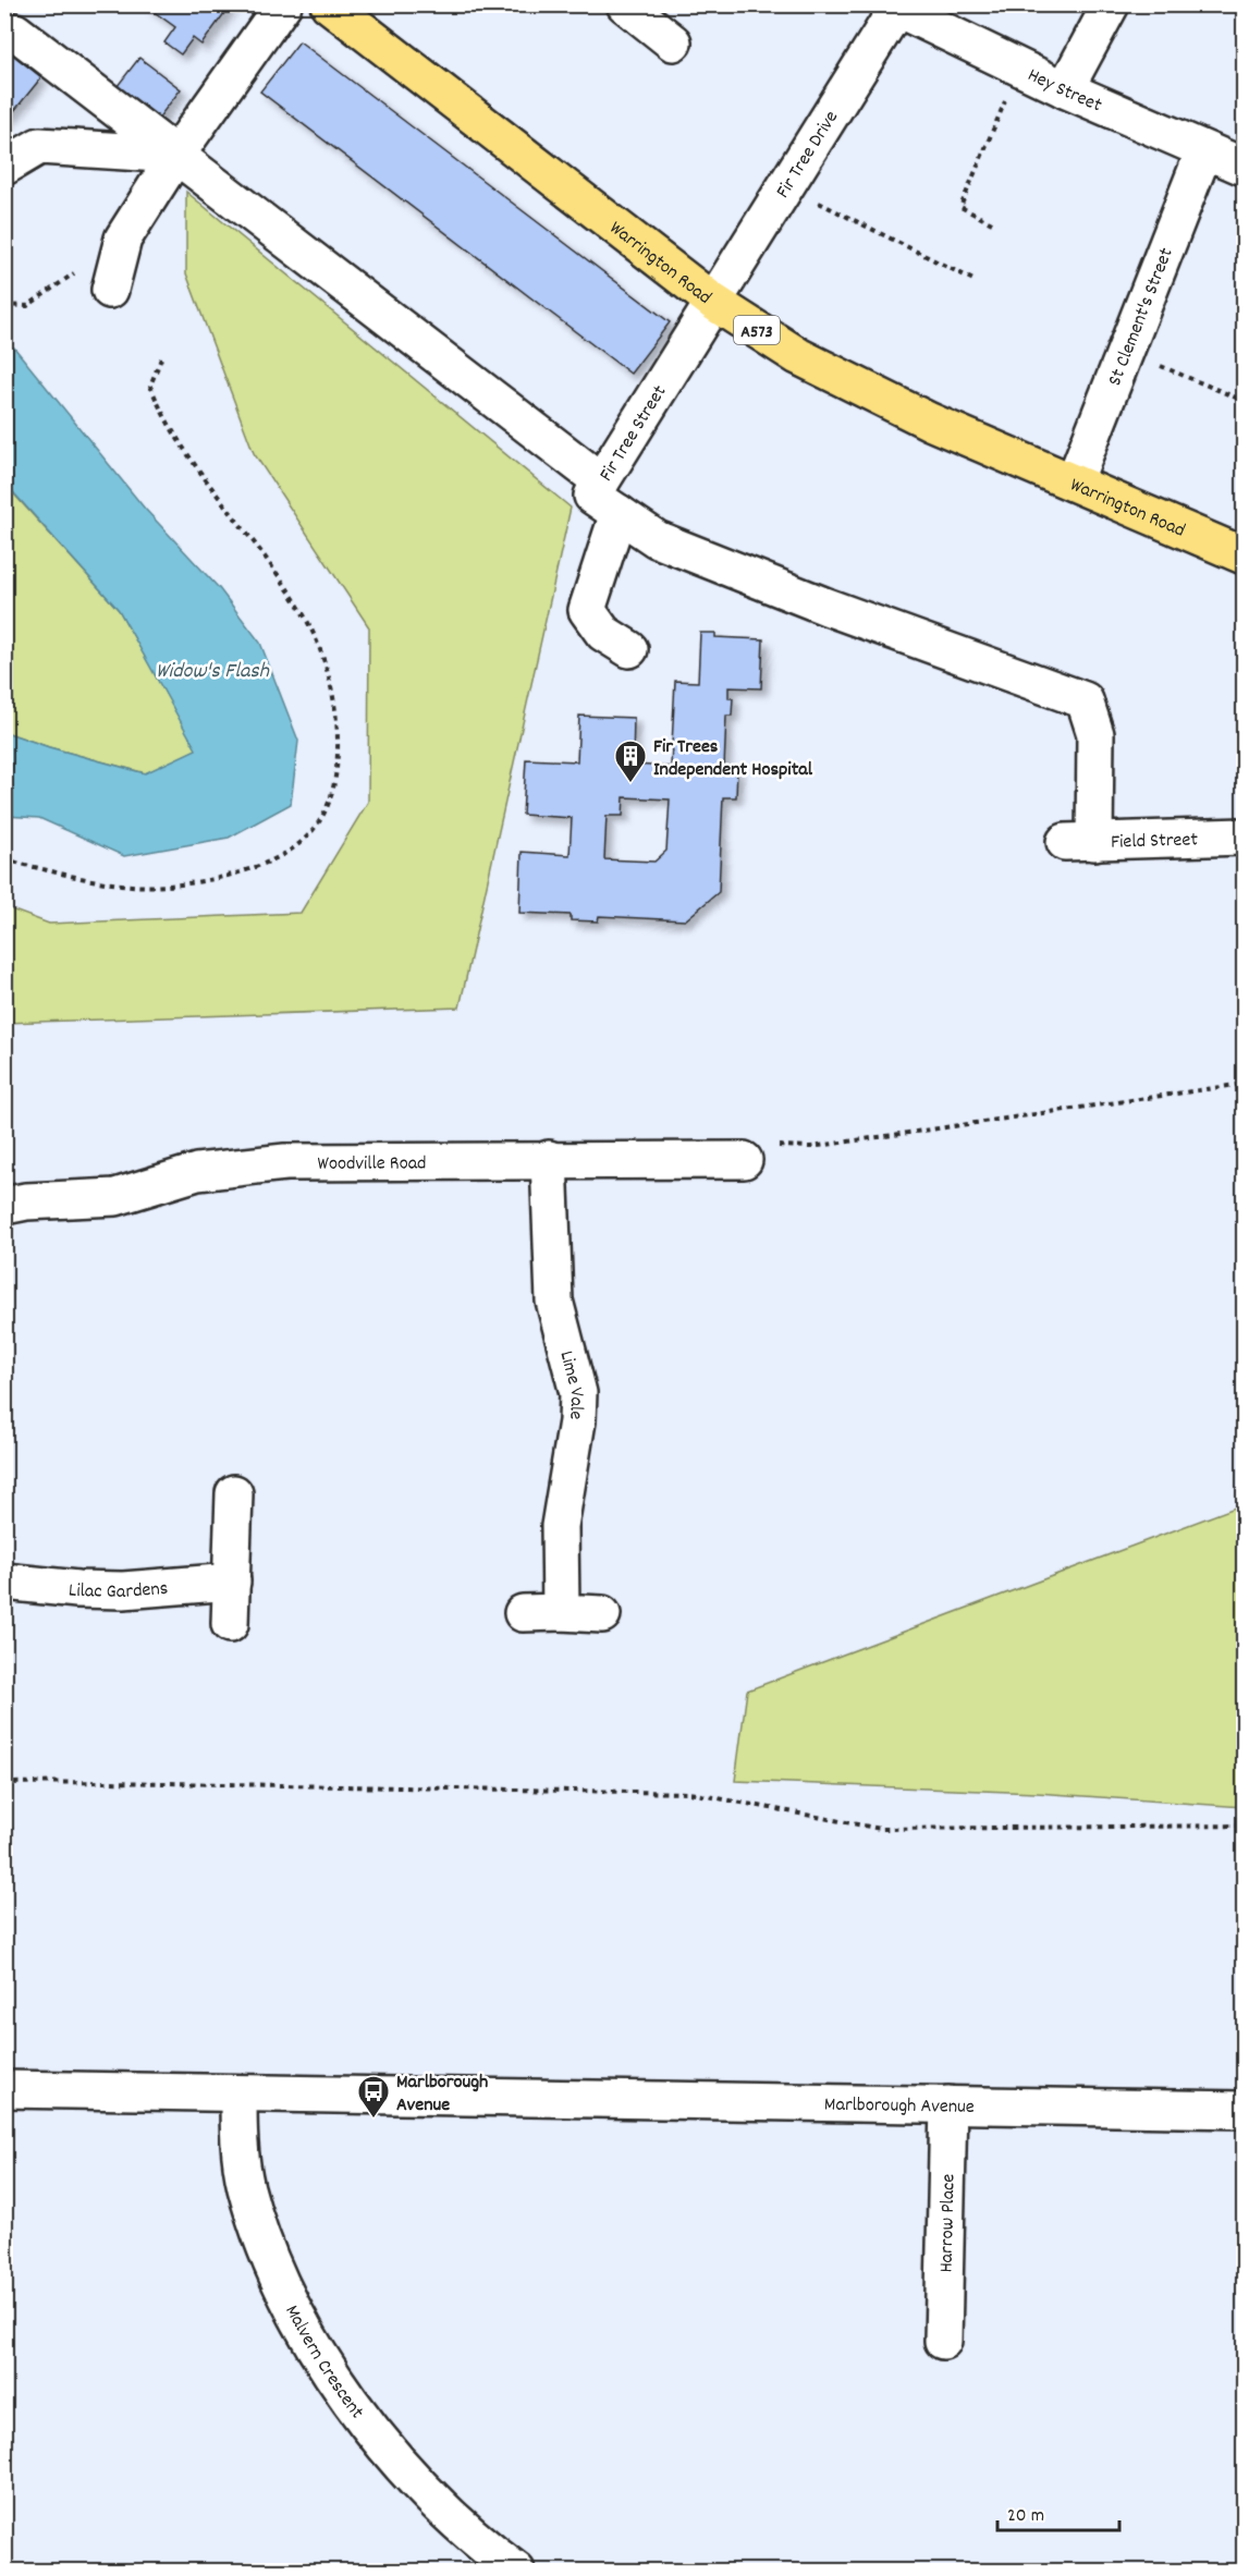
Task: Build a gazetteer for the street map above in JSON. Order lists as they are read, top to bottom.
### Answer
{
  "streets": {
    "main road": ["Warrington Road", "A573"],
    "street": [
      "Hey Street",
      "Fir Tree Drive",
      "St Clement's Street",
      "Fir Tree Street",
      "Field Street",
      "Woodville Road",
      "Lime Vale",
      "Lilac Gardens",
      "Marlborough Avenue",
      "Harrow Place",
      "Malvern Crescent"
    ]
  },
  "crossings": [
    ["Hey Street", "Fir Tree Drive"],
    ["Hey Street", "St Clement's Street"],
    ["Fir Tree Drive", "Warrington Road"],
    ["Fir Tree Drive", "Fir Tree Street"],
    ["Warrington Road", "St Clement's Street"],
    ["Warrington Road", "Fir Tree Street"],
    ["Fir Tree Street", "Field Street"],
    ["Woodville Road", "Lime Vale"],
    ["Marlborough Avenue", "Harrow Place"],
    ["Marlborough Avenue", "Malvern Crescent"]
  ],
  "water": ["Widow's Flash"],
  "places": {
    "building": ["Fir Trees Independent Hospital"],
    "bus stop": ["Marlborough Avenue"]
  },
  "scale_bar": "20 m"
}
